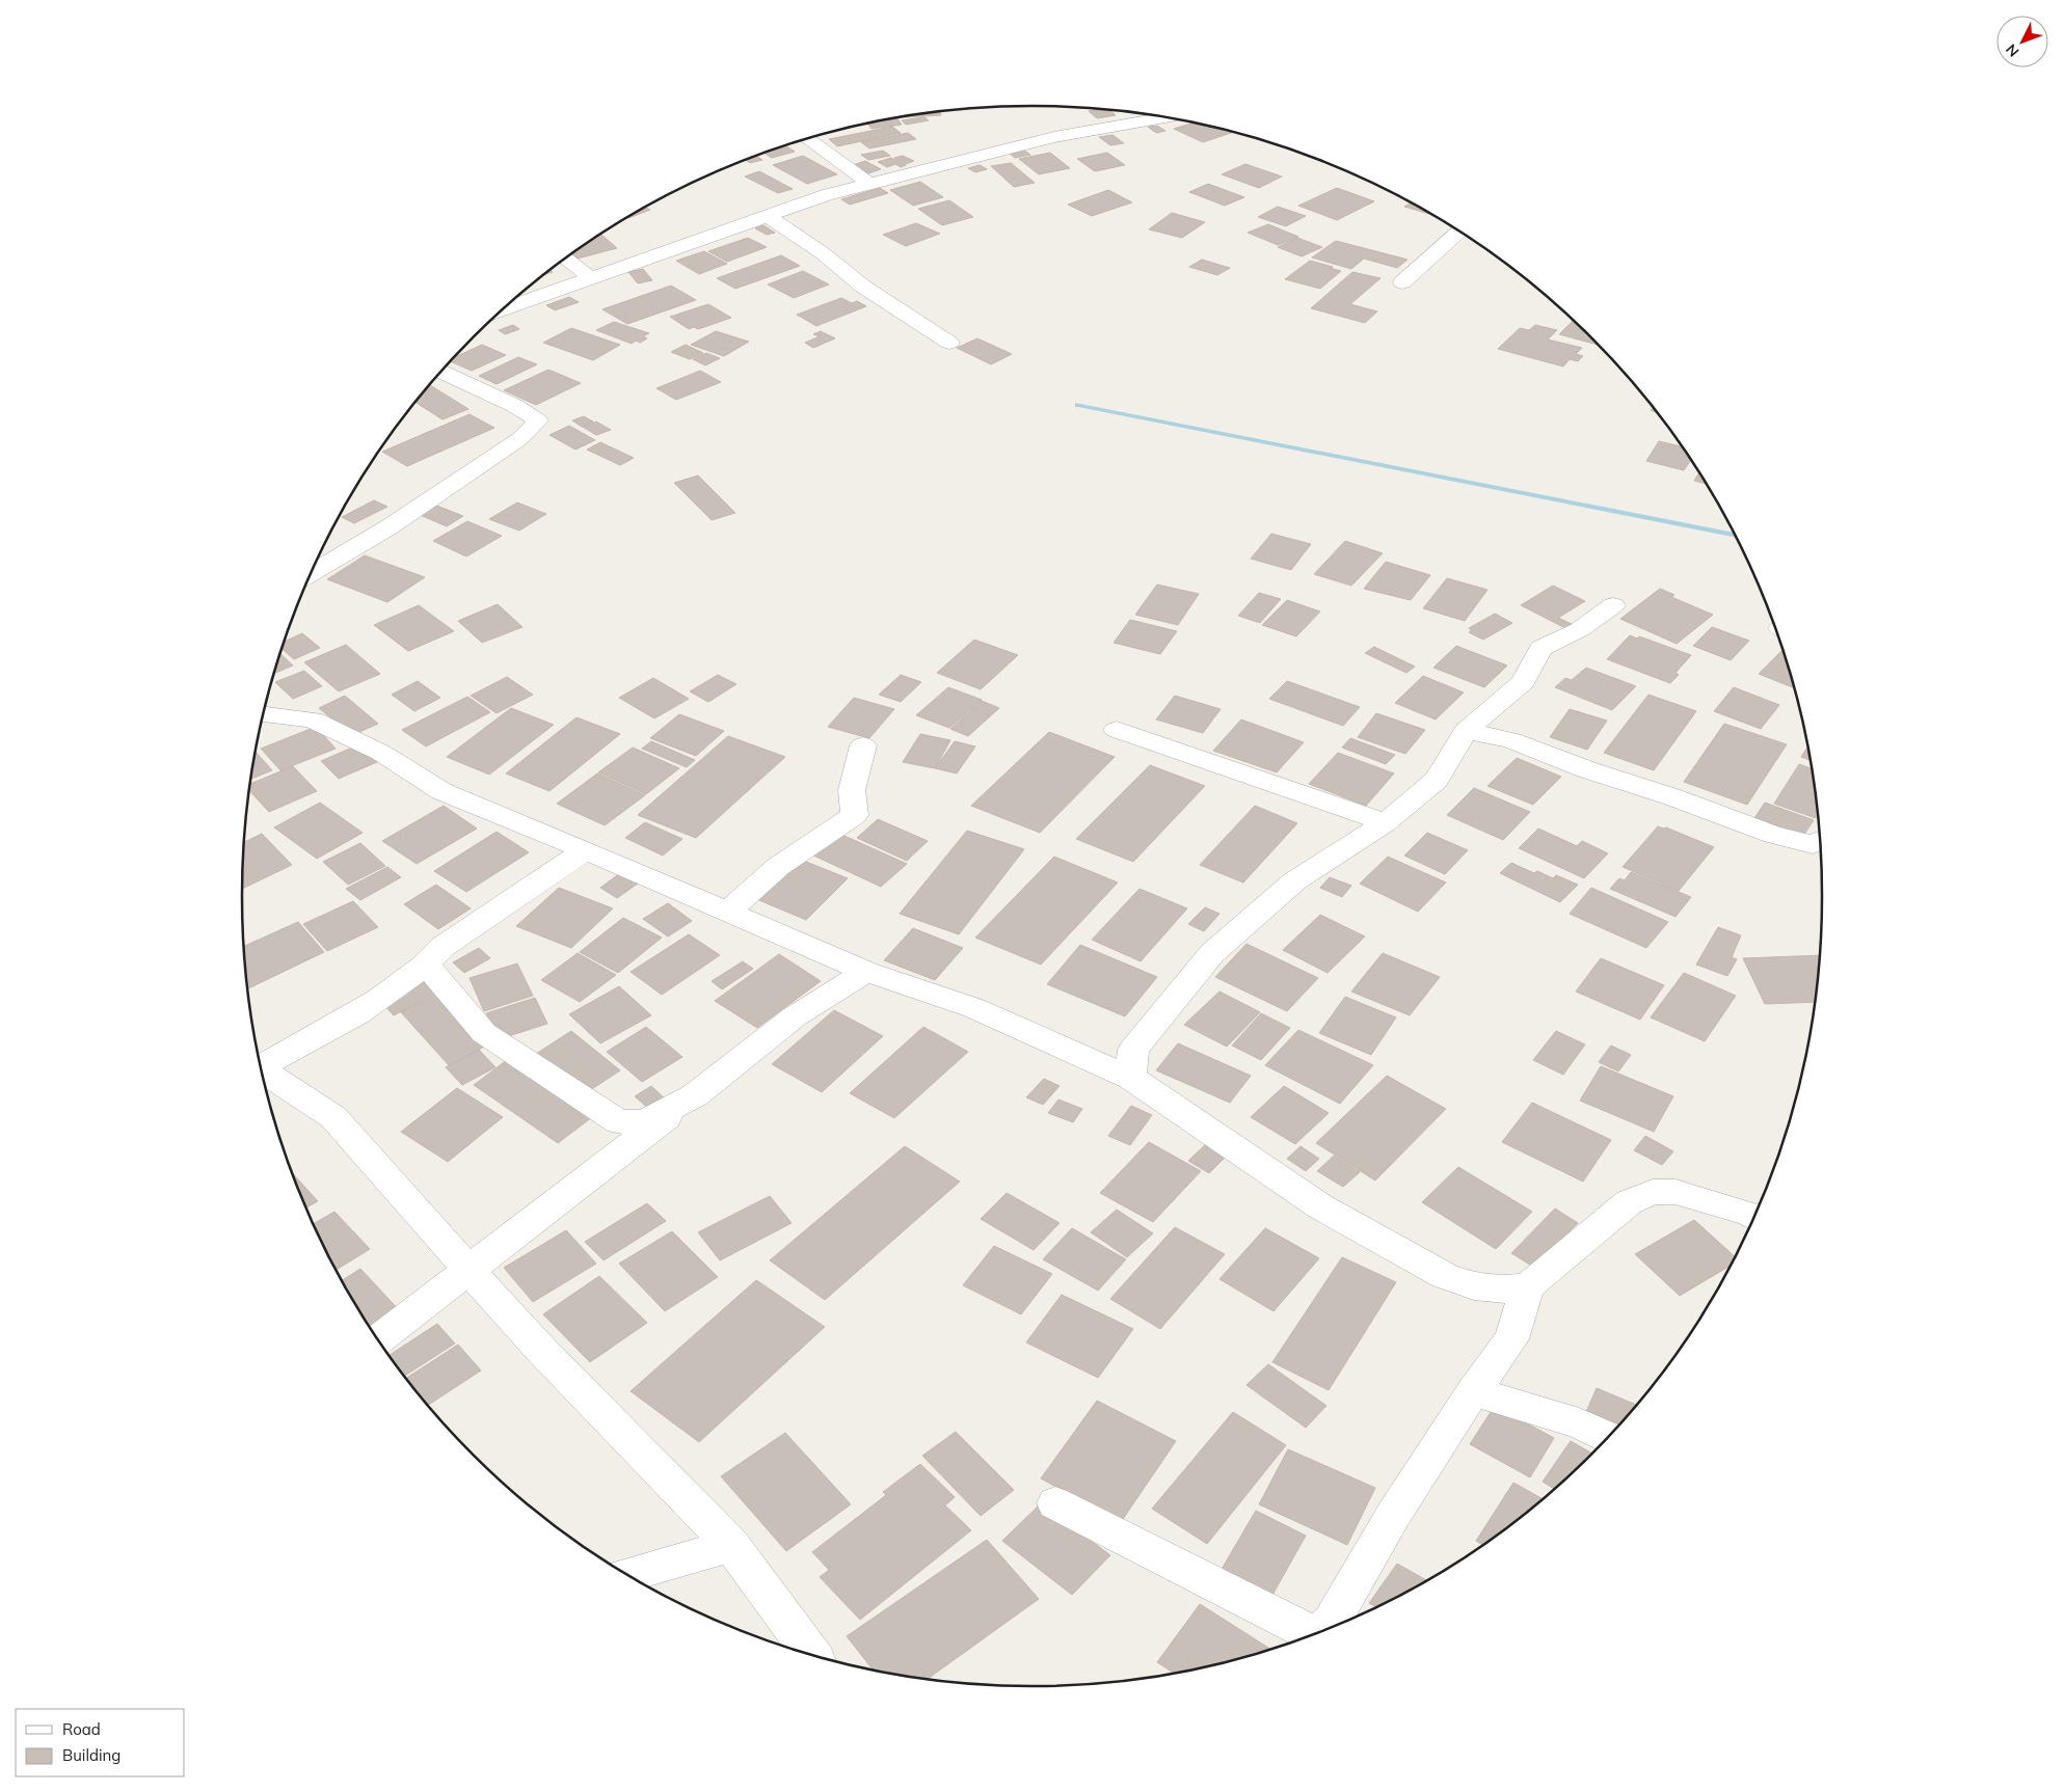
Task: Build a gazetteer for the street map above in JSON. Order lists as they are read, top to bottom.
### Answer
{
  "legend": ["Road", "Building"],
  "north": "bottom left"
}
